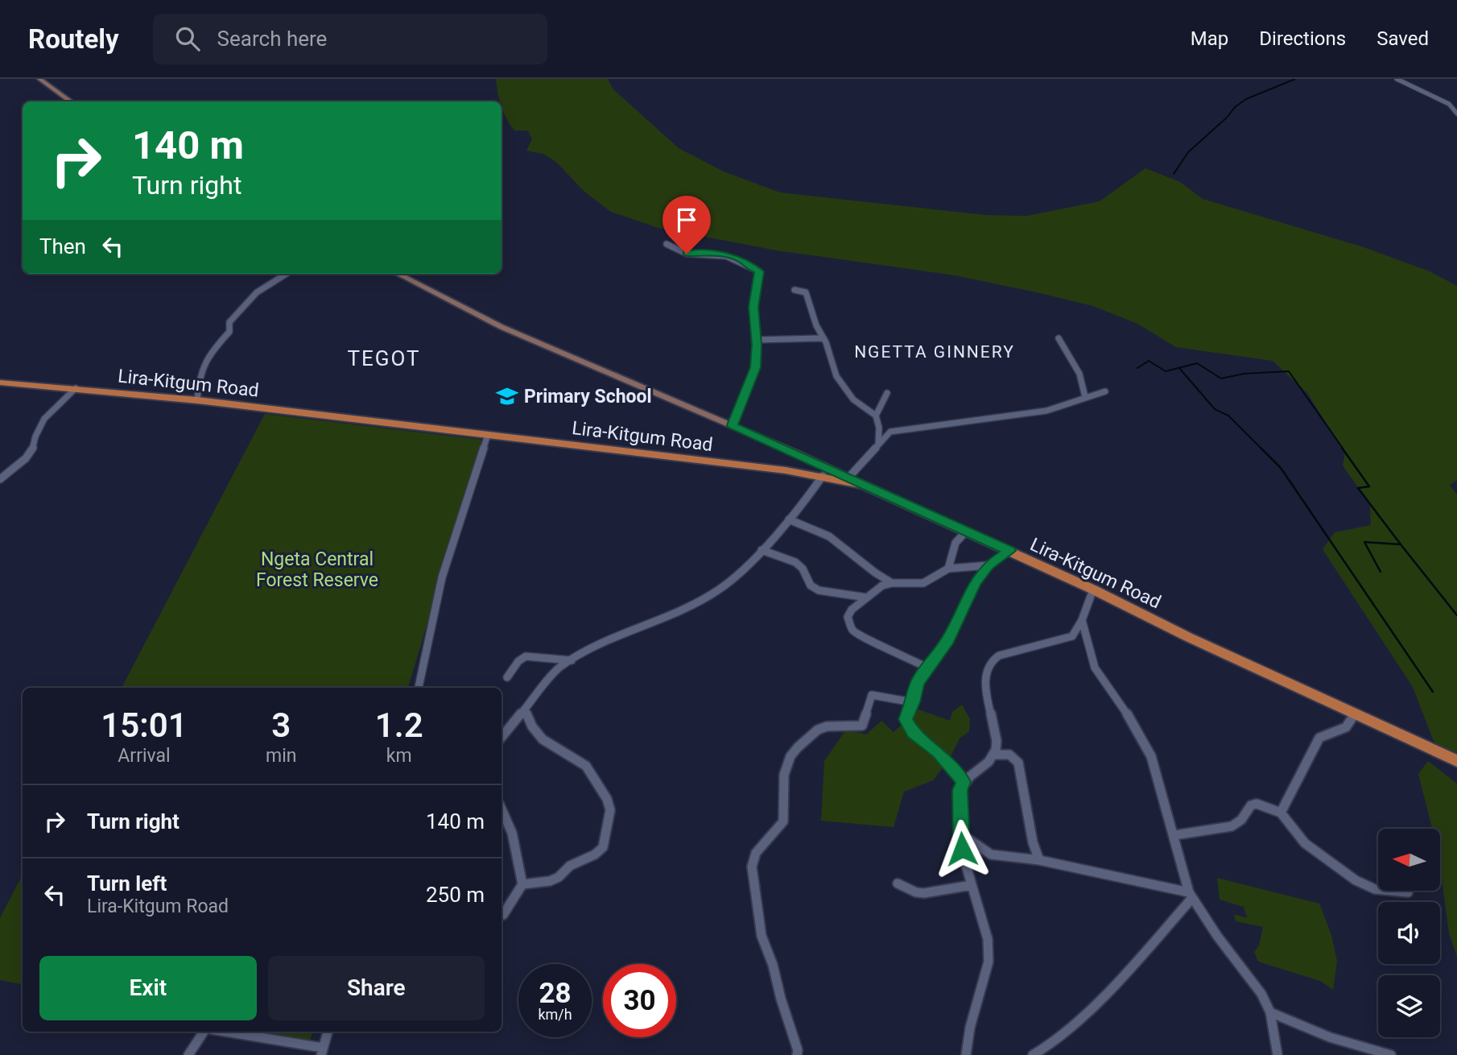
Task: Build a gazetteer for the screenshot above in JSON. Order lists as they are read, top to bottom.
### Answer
{
  "streets": {
    "main road": ["Lira-Kitgum Road"]
  },
  "districts": ["NGETTA GINNERY", "TEGOT"],
  "parks": ["Ngeta Central Forest Reserve"],
  "places": {
    "school or university": ["Primary School"]
  },
  "north": "left",
  "page": {
    "header": "Routely",
    "search": "Search here",
    "nav": ["Map", "Directions", "Saved"],
    "turn": ["140 m", "Turn right"],
    "then": "Then",
    "eta": [
      "15:01",
      "Arrival",
      "3",
      "min",
      "1.2",
      "km"
    ],
    "list": [
      {
        "name": "Turn right",
        "value": "140 m"
      },
      {
        "name": "Turn left",
        "note": "Lira-Kitgum Road",
        "value": "250 m"
      }
    ],
    "buttons": ["Exit", "Share"],
    "speed": "28 km/h",
    "limit": "30"
  }
}
